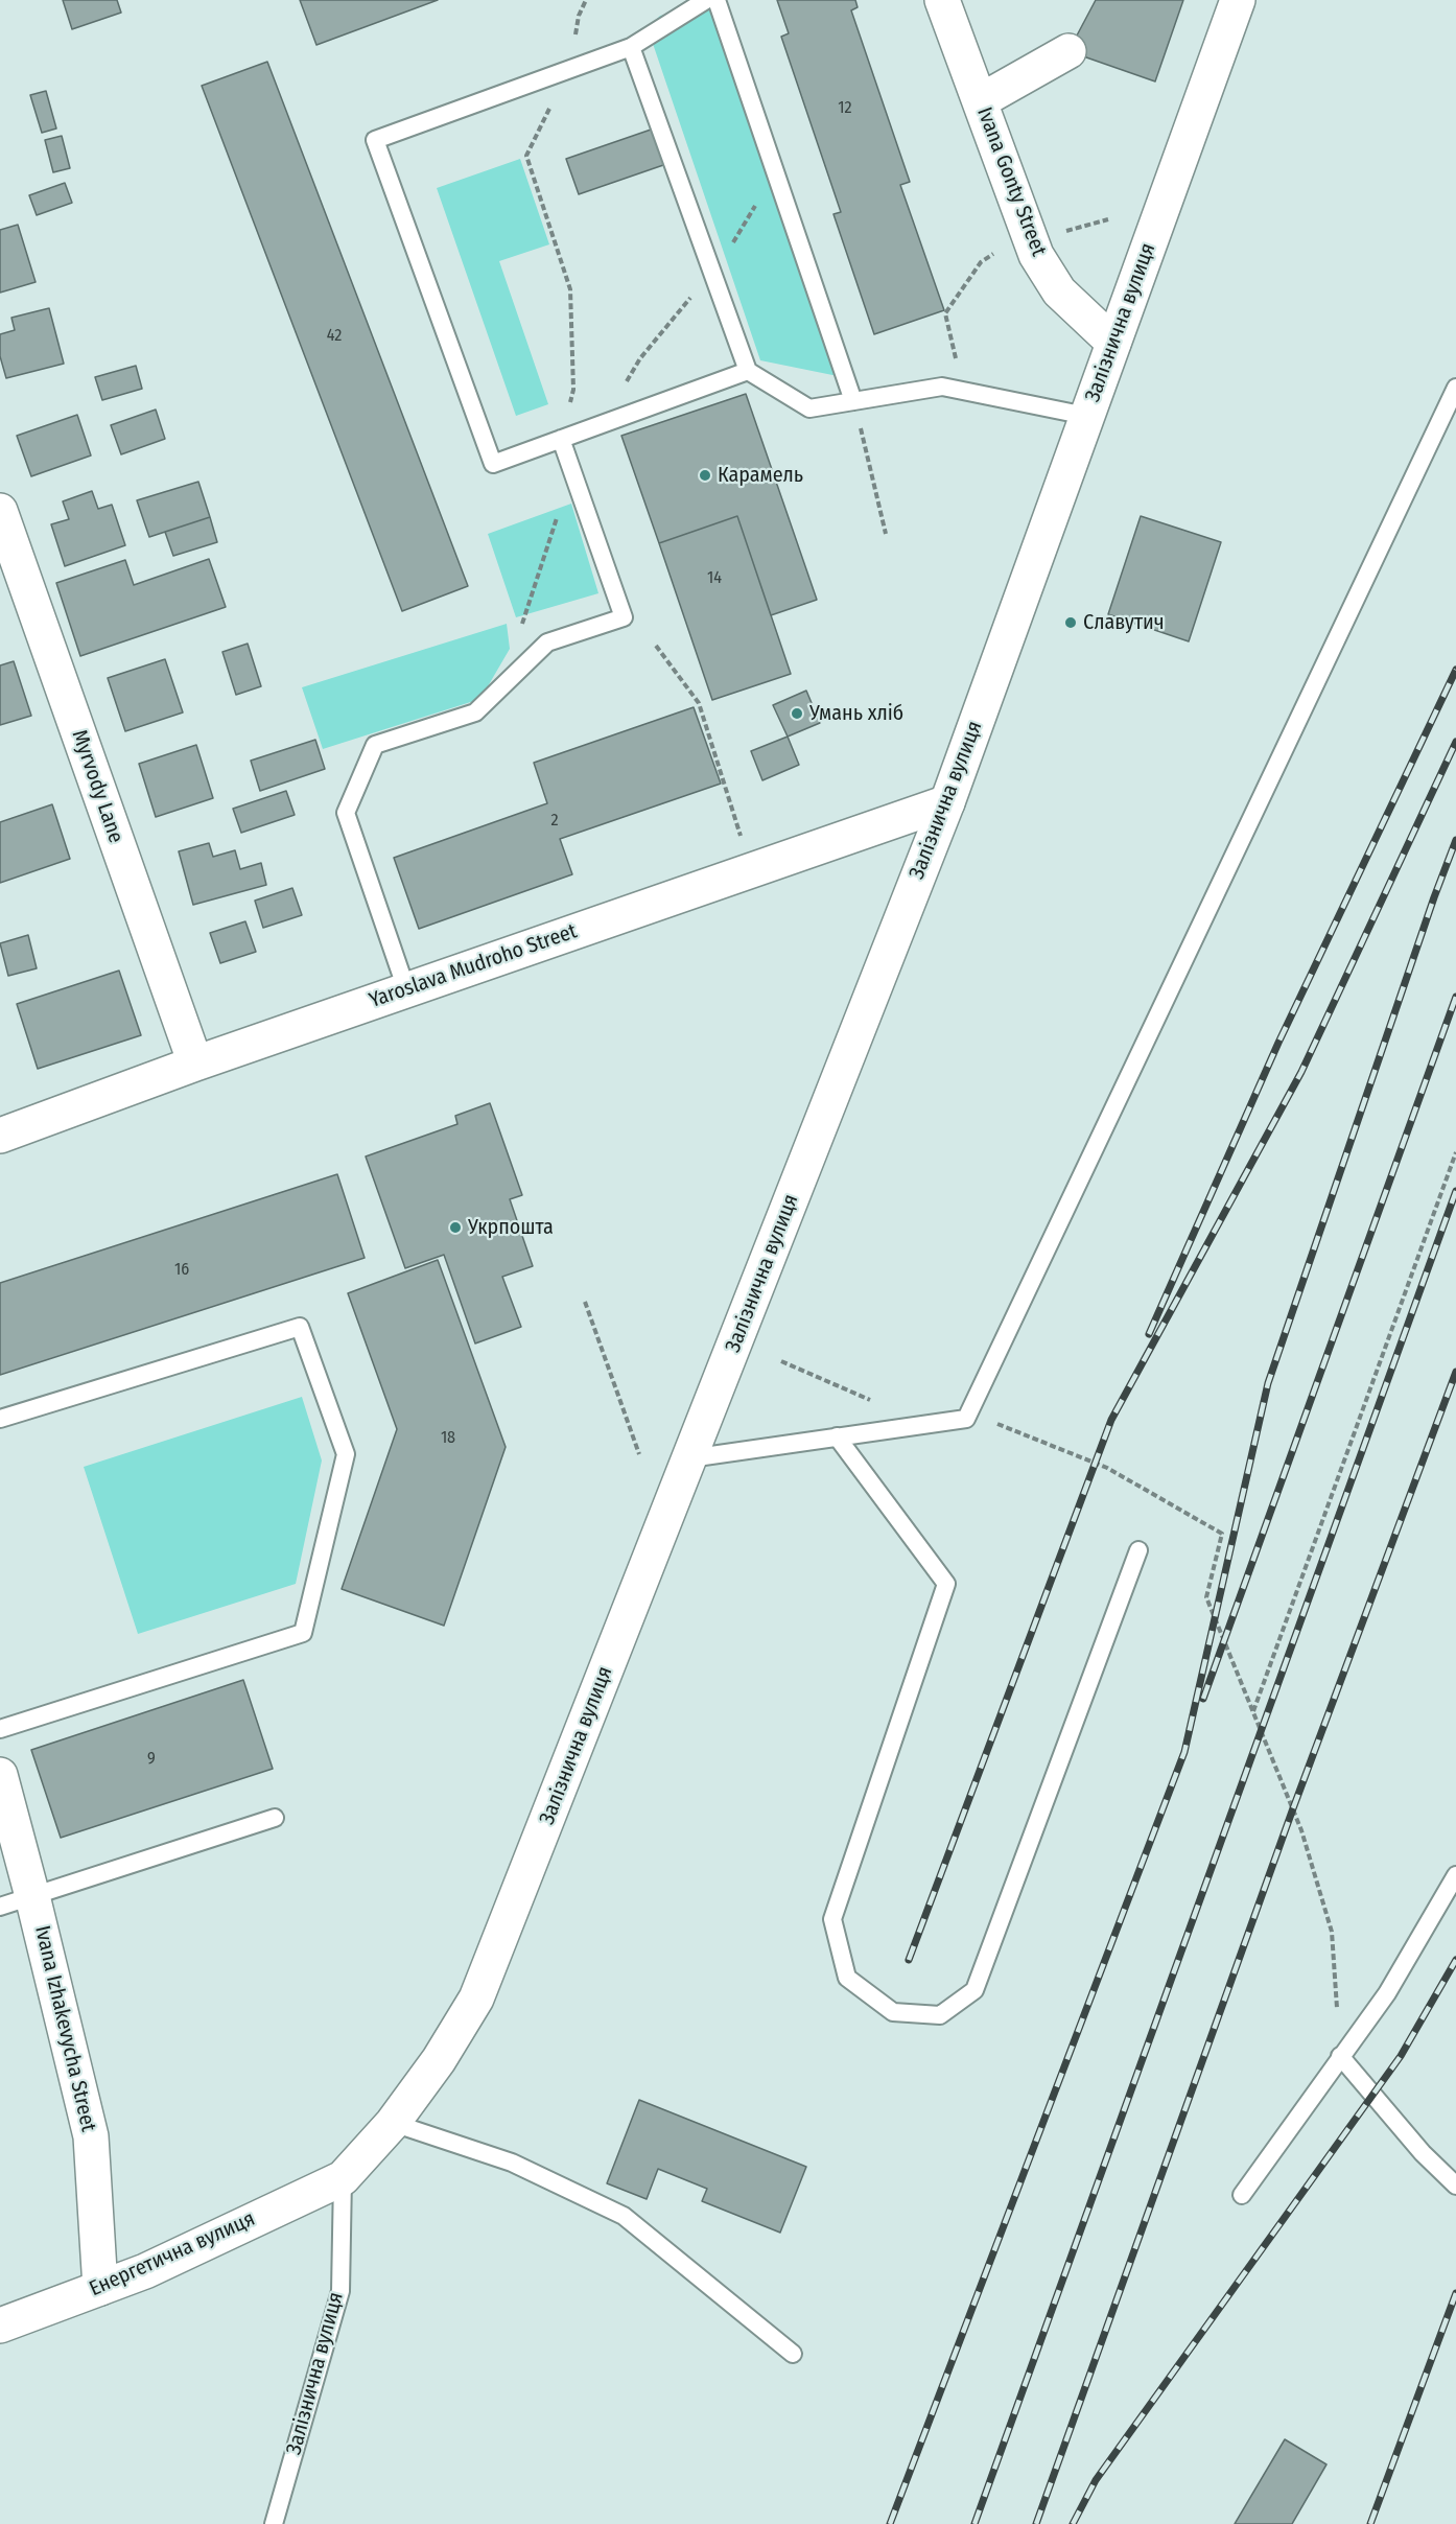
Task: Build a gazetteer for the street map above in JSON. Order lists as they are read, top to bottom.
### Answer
{
  "streets": {
    "main road": [
      "Ivana Gonty Street",
      "Залізнична вулиця",
      "Myrvody Lane",
      "Yaroslava Mudroho Street",
      "Ivana Izhakevycha Street",
      "Енергетична вулиця"
    ]
  },
  "crossings": [
    ["Ivana Gonty Street", "Залізнична вулиця"],
    ["Залізнична вулиця", "Yaroslava Mudroho Street"],
    ["Залізнична вулиця", "Енергетична вулиця"],
    ["Myrvody Lane", "Yaroslava Mudroho Street"],
    ["Ivana Izhakevycha Street", "Енергетична вулиця"]
  ],
  "places": [
    "Карамель",
    "Славутич",
    "Умань хліб",
    "Укрпошта"
  ],
  "house_numbers": [
    "12",
    "42",
    "14",
    "2",
    "16",
    "18",
    "9"
  ]
}
